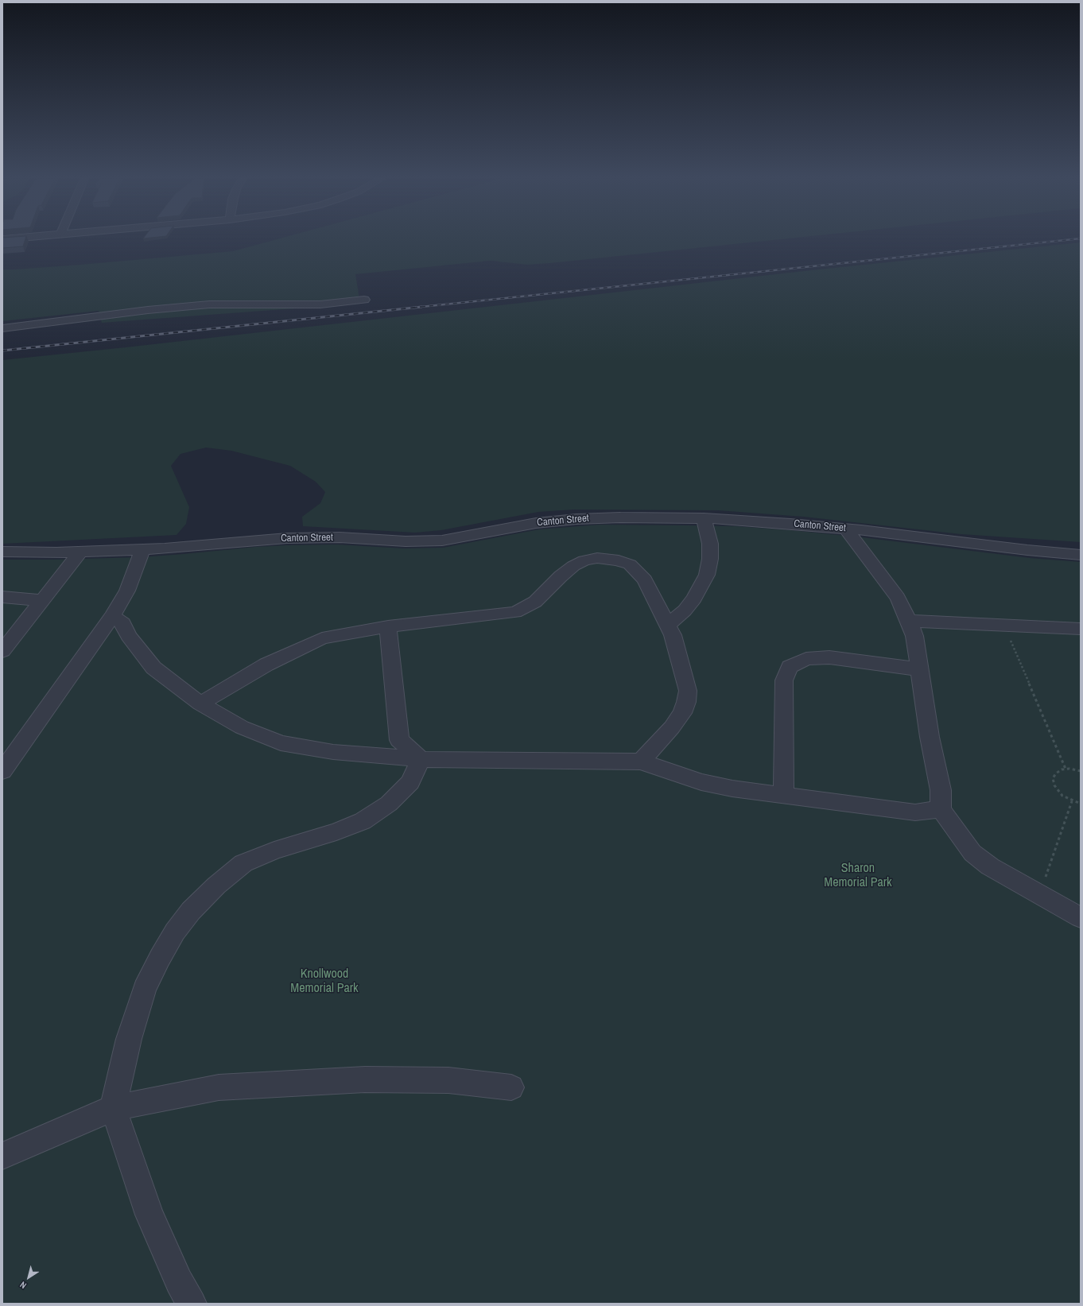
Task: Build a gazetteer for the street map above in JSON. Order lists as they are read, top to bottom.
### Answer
{
  "streets": {
    "street": ["Canton Street"]
  },
  "parks": ["Sharon Memorial Park", "Knollwood Memorial Park"],
  "north": "bottom left"
}
